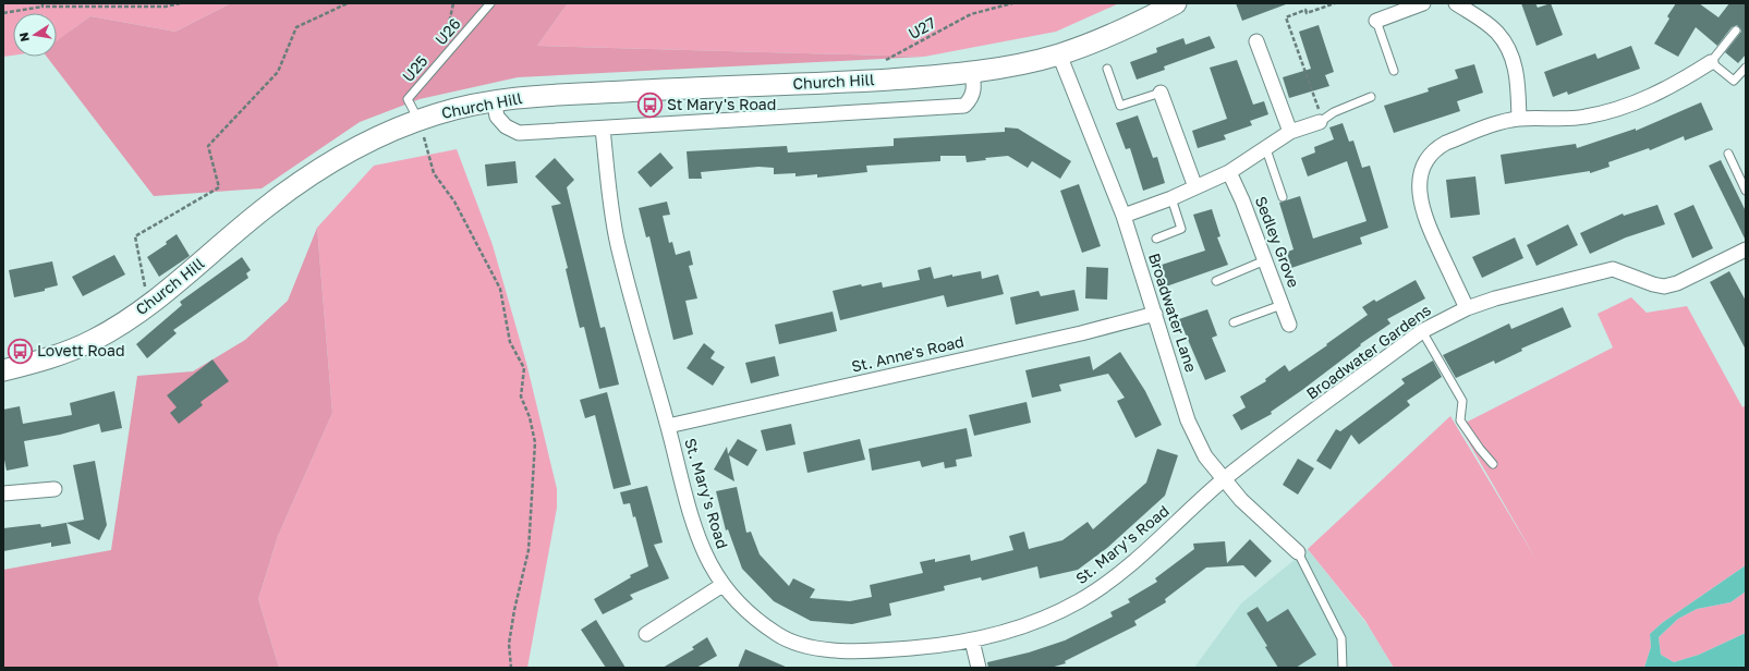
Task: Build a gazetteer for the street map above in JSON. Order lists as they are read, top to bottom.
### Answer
{
  "streets": {
    "street": [
      "Church Hill",
      "Sedley Grove",
      "Broadwater Lane",
      "Broadwater Gardens",
      "St. Anne's Road",
      "St. Mary's Road"
    ],
    "lane": ["U26", "U25"],
    "path": ["U27"]
  },
  "crossings": [
    ["U26", "U25"],
    ["U25", "Church Hill"],
    ["Church Hill", "Broadwater Lane"],
    ["Broadwater Lane", "Broadwater Gardens"],
    ["Broadwater Lane", "St. Anne's Road"],
    ["Broadwater Lane", "St. Mary's Road"],
    ["Broadwater Gardens", "St. Mary's Road"],
    ["St. Anne's Road", "St. Mary's Road"]
  ],
  "places": {
    "bus stop": ["St Mary's Road", "Lovett Road"]
  },
  "north": "left"
}
